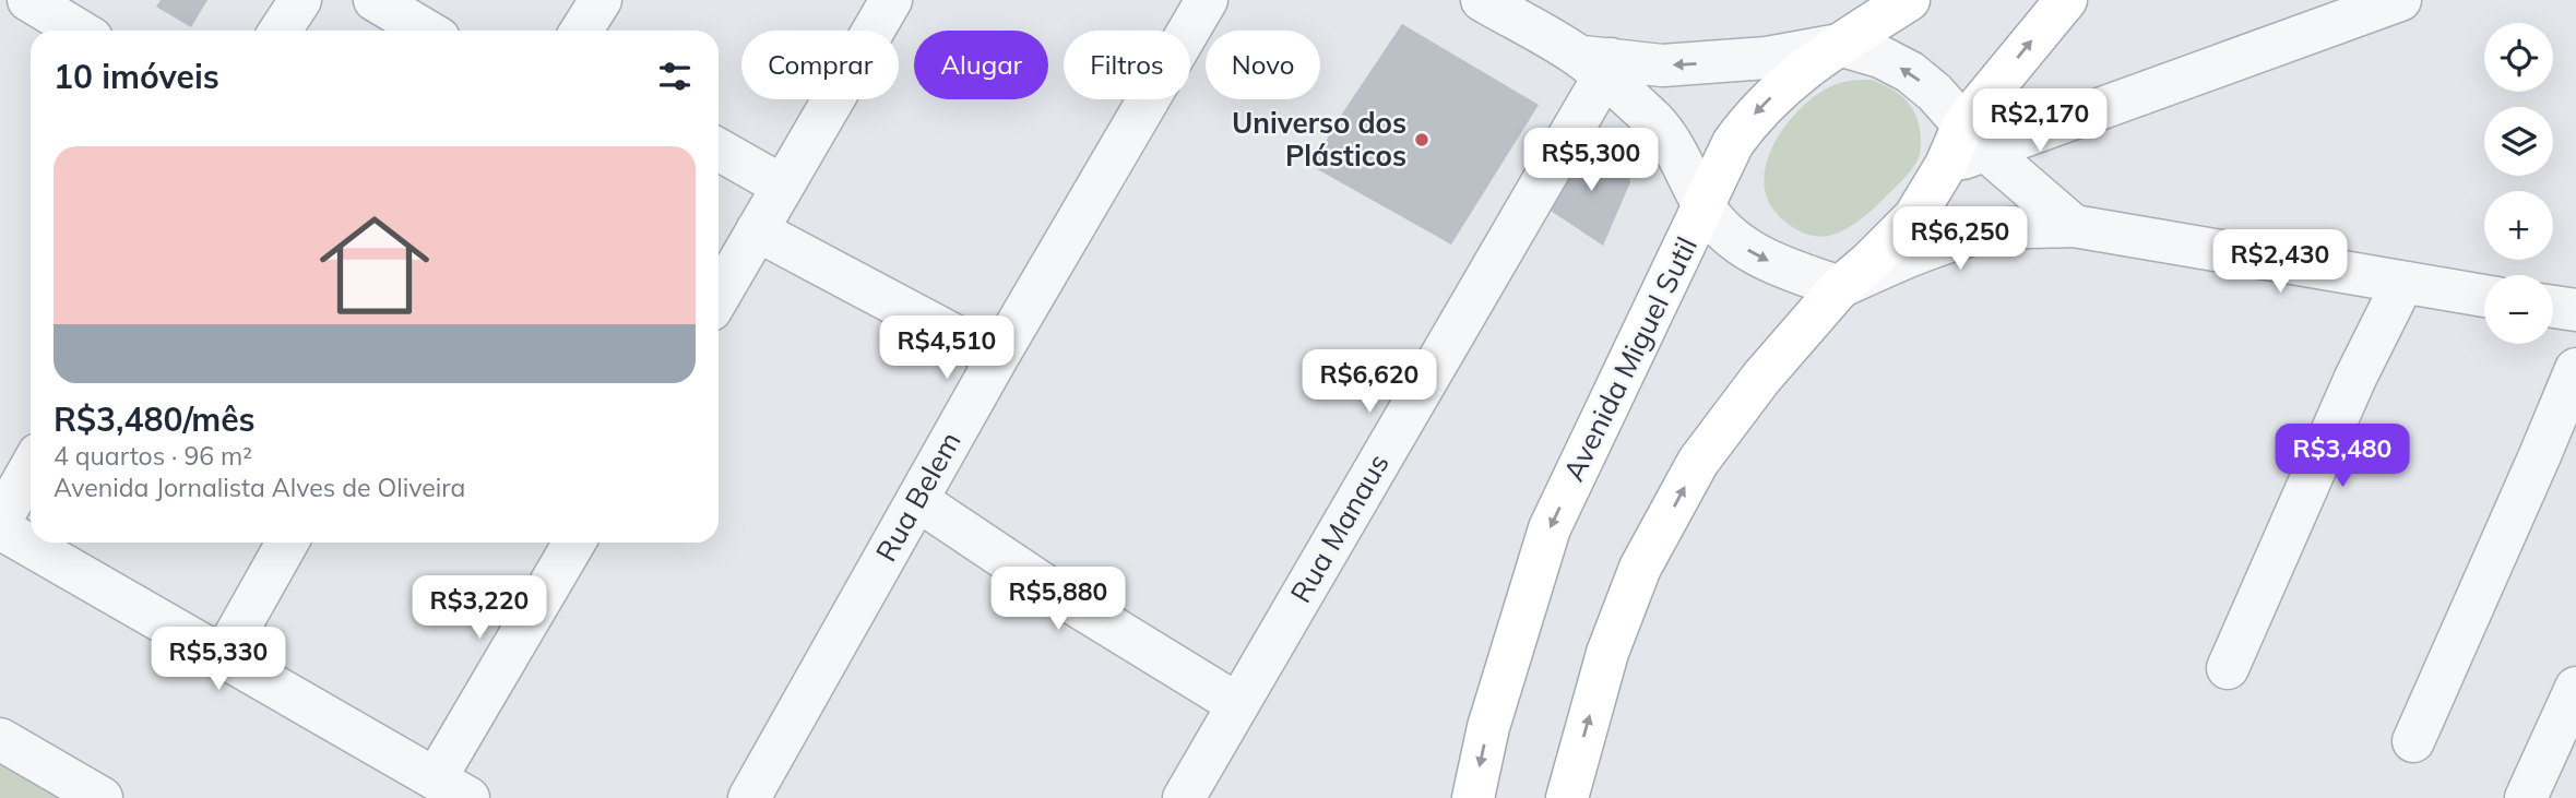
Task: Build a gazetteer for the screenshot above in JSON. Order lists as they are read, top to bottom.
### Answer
{
  "streets": {
    "main road": ["Avenida Miguel Sutil"],
    "street": ["Rua Belem", "Rua Manaus"]
  },
  "places": ["Universo dos Plásticos"],
  "page": {
    "map_buttons": ["+", "−"],
    "chip": [
      "Comprar",
      "Alugar",
      "Filtros",
      "Novo"
    ],
    "heading": "10 imóveis",
    "price": [
      "R$2,170",
      "R$5,300",
      "R$6,250",
      "R$2,430",
      "R$4,510",
      "R$6,620",
      "R$3,480",
      "R$5,880",
      "R$3,220",
      "R$5,330"
    ],
    "list": [
      {
        "name": "R$3,480/mês",
        "note": "4 quartos · 96 m² · Avenida Jornalista Alves de Oliveira"
      }
    ]
  }
}
